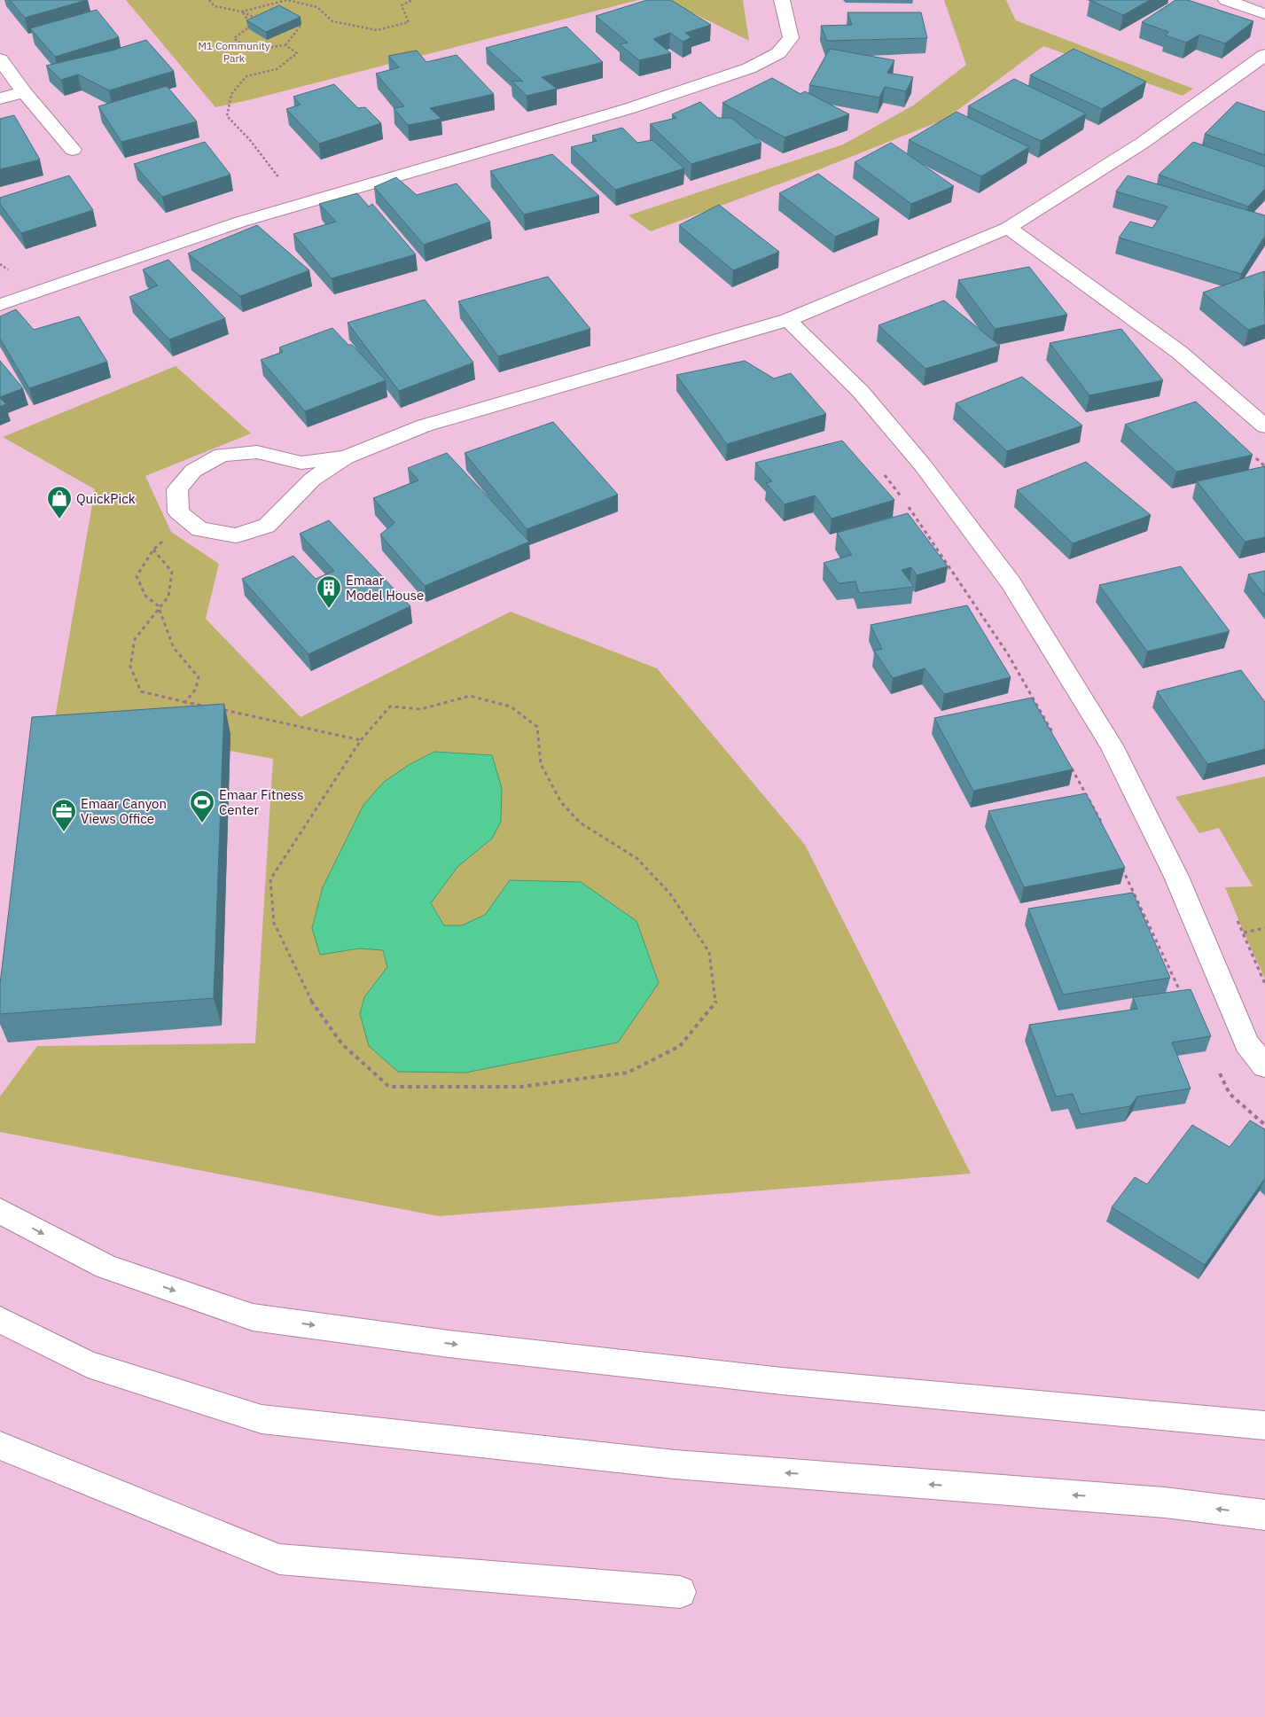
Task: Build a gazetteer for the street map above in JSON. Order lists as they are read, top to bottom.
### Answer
{
  "parks": ["M1 Community Park"],
  "places": {
    "shop": ["QuickPick"],
    "building": ["Emaar Model House"],
    "sports": ["Emaar Fitness Center"],
    "office": ["Emaar Canyon Views Office"]
  }
}
